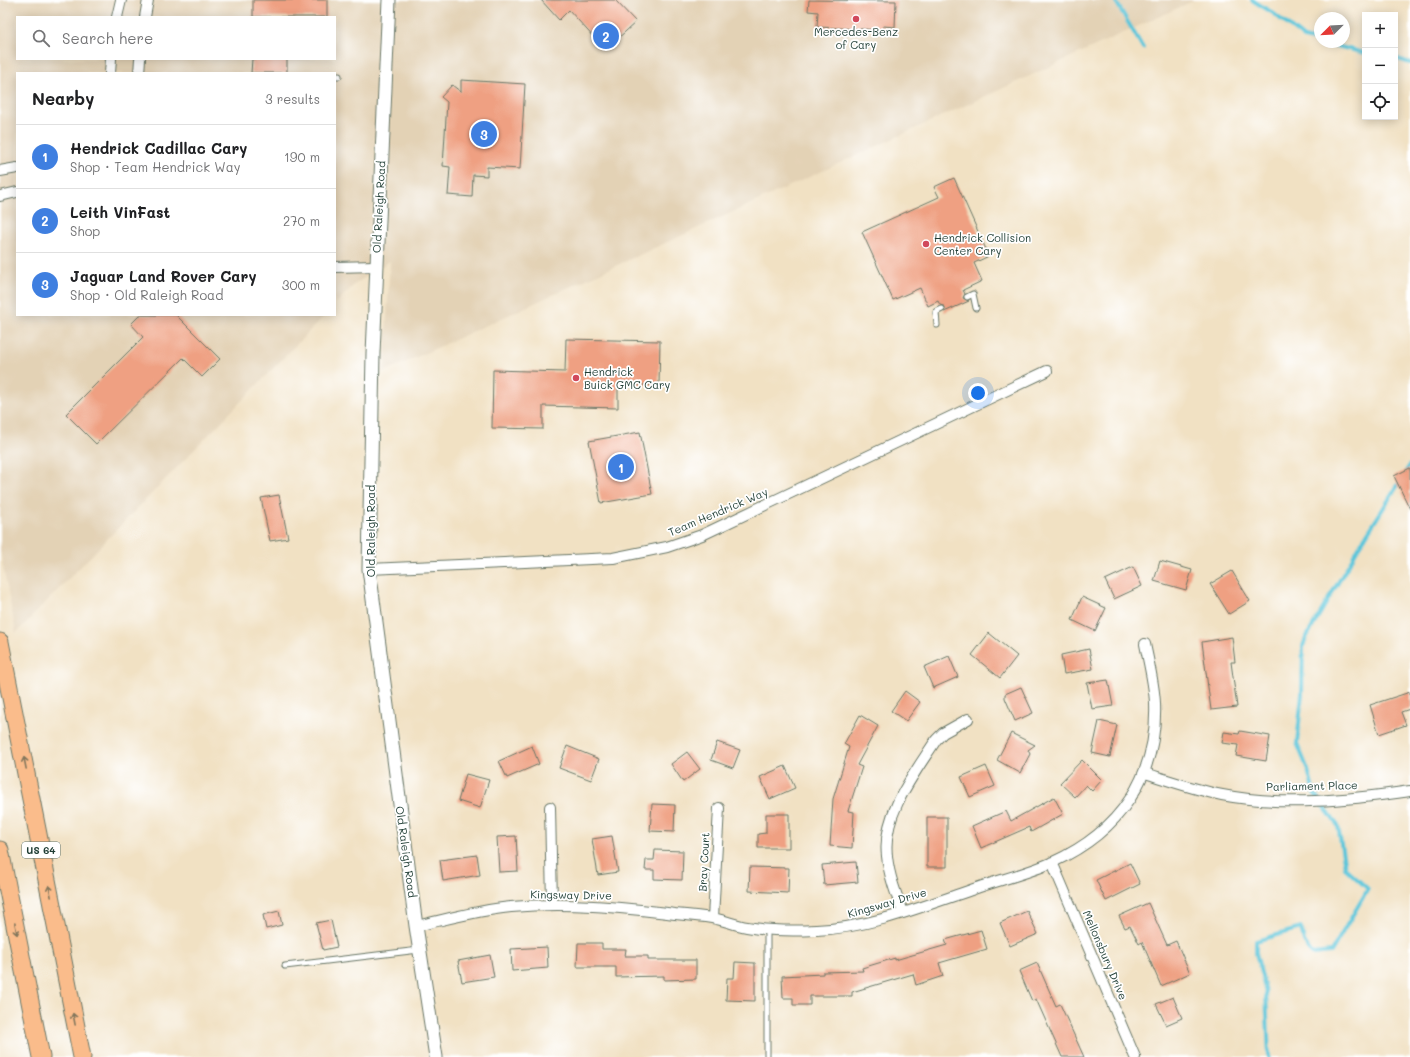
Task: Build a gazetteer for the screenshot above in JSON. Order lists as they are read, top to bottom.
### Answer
{
  "streets": {
    "highway": ["US 64"],
    "street": [
      "Old Raleigh Road",
      "Team Hendrick Way",
      "Parliament Place",
      "Bray Court",
      "Kingsway Drive",
      "Mellonsbury Drive"
    ]
  },
  "crossings": [
    ["Old Raleigh Road", "Team Hendrick Way"],
    ["Old Raleigh Road", "Kingsway Drive"],
    ["Parliament Place", "Kingsway Drive"],
    ["Bray Court", "Kingsway Drive"],
    ["Kingsway Drive", "Mellonsbury Drive"]
  ],
  "places": ["Mercedes-Benz of Cary", "Hendrick Collision Center Cary", "Hendrick Buick GMC Cary"],
  "north": "bottom left",
  "page": {
    "map_buttons": ["+", "−"],
    "search": "Search here",
    "pins": ["2", "3", "1"],
    "heading": ["Nearby", "3 results"],
    "list": [
      {
        "mark": "1",
        "name": "Hendrick Cadillac Cary",
        "note": "Shop · Team Hendrick Way",
        "value": "190 m"
      },
      {
        "mark": "2",
        "name": "Leith VinFast",
        "note": "Shop",
        "value": "270 m"
      },
      {
        "mark": "3",
        "name": "Jaguar Land Rover Cary",
        "note": "Shop · Old Raleigh Road",
        "value": "300 m"
      }
    ]
  }
}
